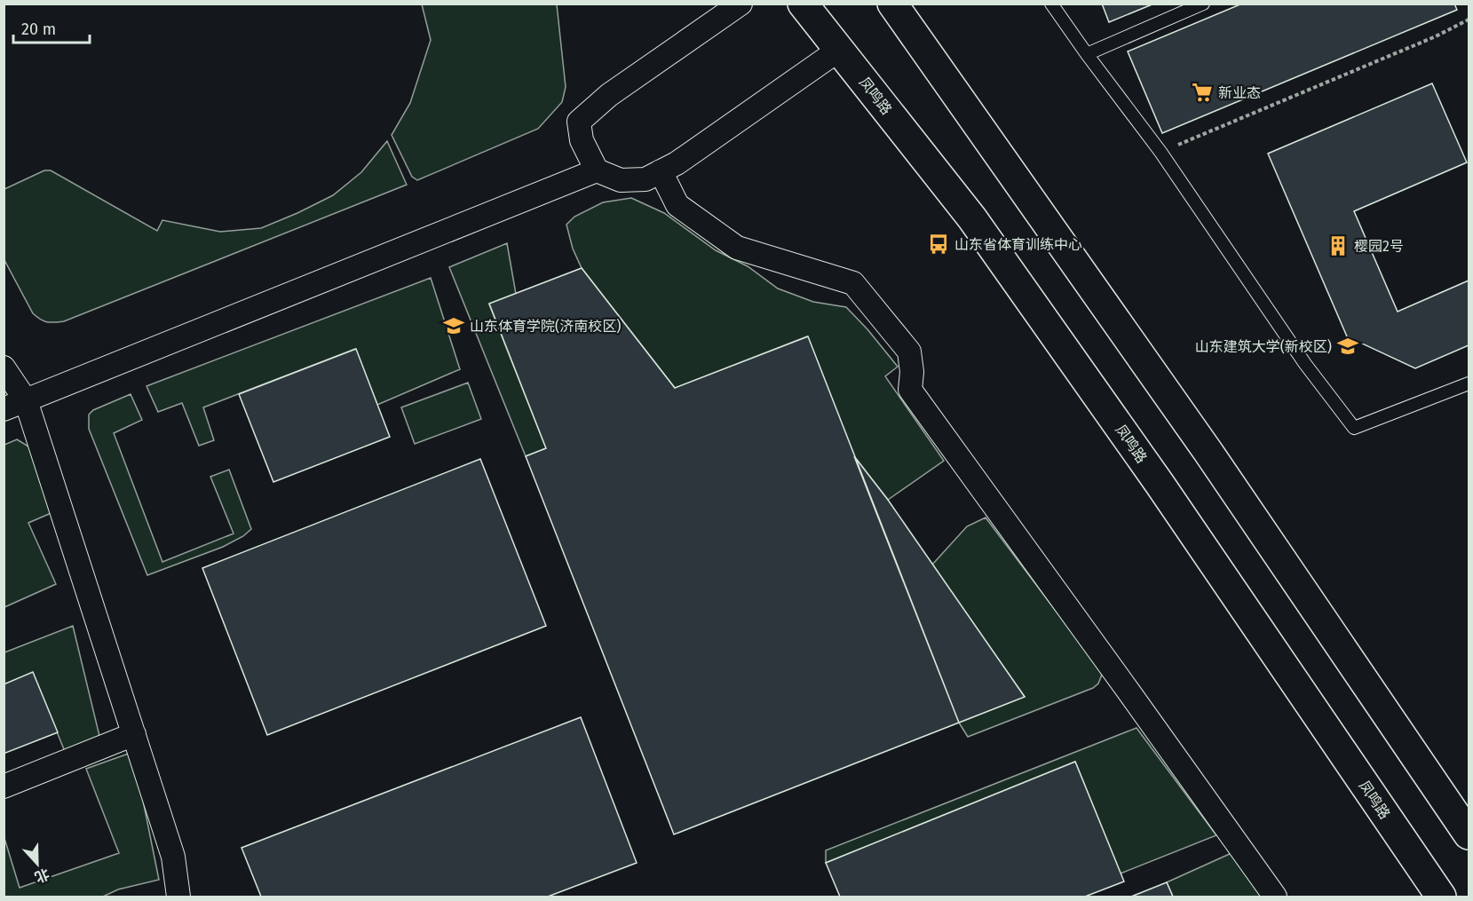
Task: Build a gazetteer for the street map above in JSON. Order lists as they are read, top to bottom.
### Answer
{
  "streets": {
    "main road": ["凤鸣路"]
  },
  "places": {
    "supermarket": ["新业态"],
    "bus stop": ["山东省体育训练中心"],
    "building": ["樱园2号"],
    "school or university": ["山东体育学院(济南校区)", "山东建筑大学(新校区)"]
  },
  "scale_bar": "20 m",
  "north": "bottom"
}
